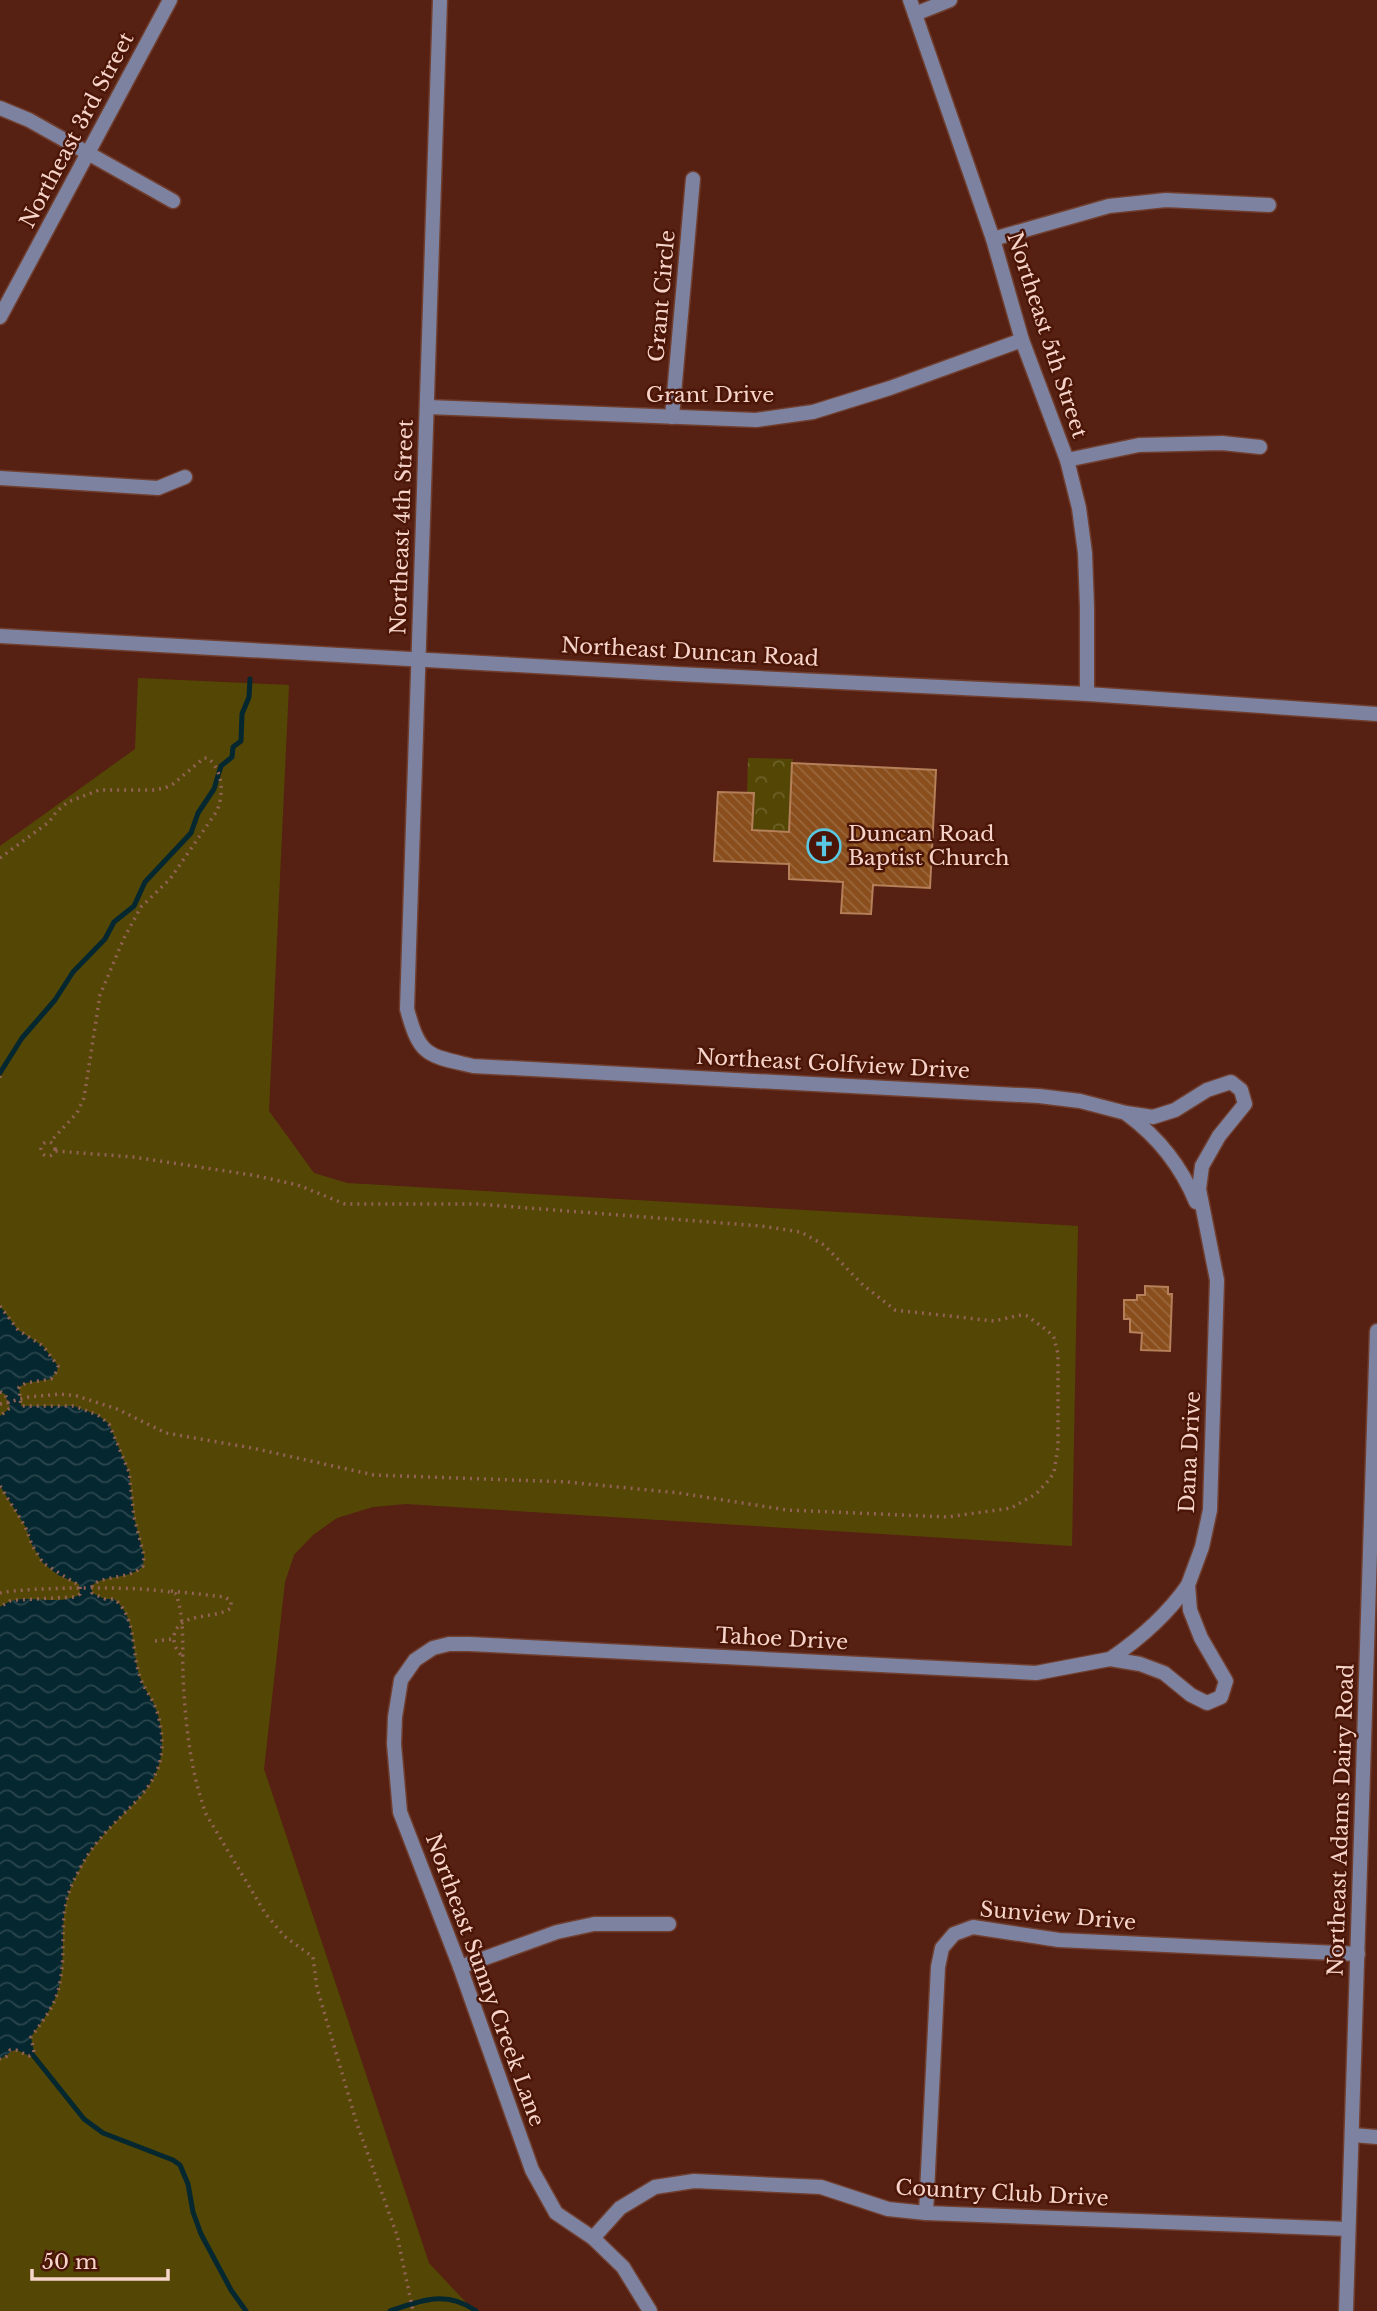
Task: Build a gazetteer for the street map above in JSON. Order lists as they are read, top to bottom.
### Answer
{
  "streets": {
    "street": [
      "Northeast 3rd Street",
      "Grant Circle",
      "Northeast 5th Street",
      "Grant Drive",
      "Northeast 4th Street",
      "Northeast Duncan Road",
      "Northeast Golfview Drive",
      "Dana Drive",
      "Tahoe Drive",
      "Northeast Adams Dairy Road",
      "Sunview Drive",
      "Northeast Sunny Creek Lane",
      "Country Club Drive"
    ]
  },
  "crossings": [
    ["Grant Circle", "Grant Drive"],
    ["Northeast 5th Street", "Grant Drive"],
    ["Northeast 5th Street", "Northeast Duncan Road"],
    ["Grant Drive", "Northeast 4th Street"],
    ["Northeast 4th Street", "Northeast Duncan Road"],
    ["Northeast 4th Street", "Northeast Golfview Drive"],
    ["Northeast Golfview Drive", "Dana Drive"],
    ["Dana Drive", "Tahoe Drive"],
    ["Tahoe Drive", "Northeast Sunny Creek Lane"],
    ["Northeast Adams Dairy Road", "Sunview Drive"],
    ["Northeast Adams Dairy Road", "Country Club Drive"],
    ["Sunview Drive", "Country Club Drive"],
    ["Northeast Sunny Creek Lane", "Country Club Drive"]
  ],
  "places": {
    "church": ["Duncan Road Baptist Church"]
  },
  "scale_bar": "50 m"
}
